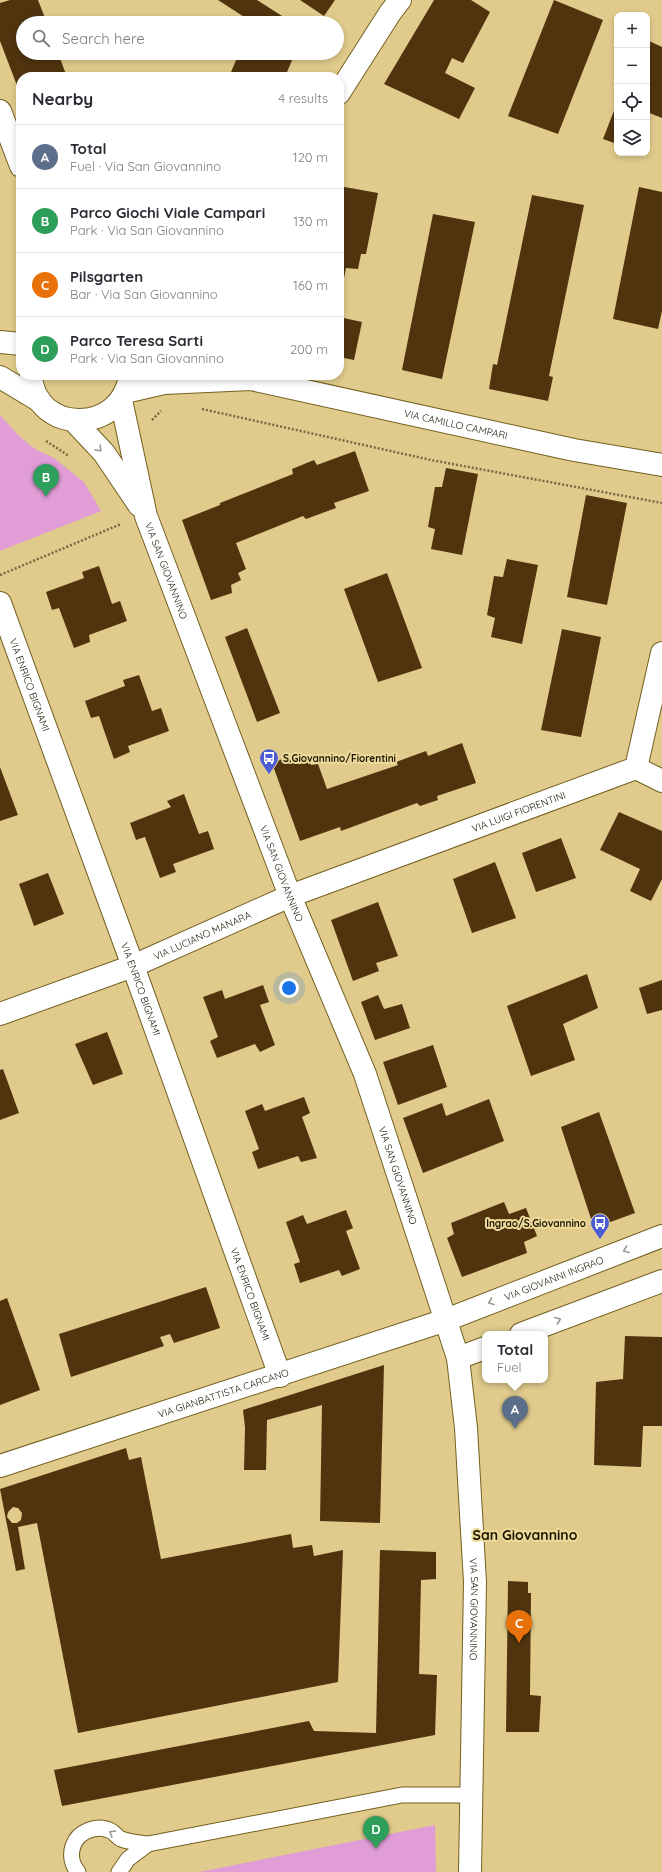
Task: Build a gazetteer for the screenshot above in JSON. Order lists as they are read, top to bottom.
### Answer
{
  "streets": {
    "street": [
      "VIA CAMILLO CAMPARI",
      "VIA SAN GIOVANNINO",
      "VIA ENRICO BIGNAMI",
      "VIA LUIGI FIORENTINI",
      "VIA LUCIANO MANARA",
      "VIA GIOVANNI INGRAO",
      "VIA GIANBATTISTA CARCANO"
    ]
  },
  "crossings": [
    ["VIA CAMILLO CAMPARI", "VIA SAN GIOVANNINO"],
    ["VIA SAN GIOVANNINO", "VIA LUIGI FIORENTINI"],
    ["VIA SAN GIOVANNINO", "VIA LUCIANO MANARA"],
    ["VIA SAN GIOVANNINO", "VIA GIOVANNI INGRAO"],
    ["VIA SAN GIOVANNINO", "VIA GIANBATTISTA CARCANO"],
    ["VIA ENRICO BIGNAMI", "VIA LUCIANO MANARA"],
    ["VIA ENRICO BIGNAMI", "VIA GIANBATTISTA CARCANO"],
    ["VIA LUIGI FIORENTINI", "VIA LUCIANO MANARA"],
    ["VIA GIOVANNI INGRAO", "VIA GIANBATTISTA CARCANO"]
  ],
  "districts": ["San Giovannino"],
  "places": {
    "bus stop": ["S.Giovannino/Fiorentini", "Ingrao/S.Giovannino"]
  },
  "page": {
    "map_buttons": ["+", "−"],
    "search": "Search here",
    "heading": ["Nearby", "4 results"],
    "list": [
      {
        "mark": "A",
        "name": "Total",
        "note": "Fuel · Via San Giovannino",
        "value": "120 m"
      },
      {
        "mark": "B",
        "name": "Parco Giochi Viale Campari",
        "note": "Park · Via San Giovannino",
        "value": "130 m"
      },
      {
        "mark": "C",
        "name": "Pilsgarten",
        "note": "Bar · Via San Giovannino",
        "value": "160 m"
      },
      {
        "mark": "D",
        "name": "Parco Teresa Sarti",
        "note": "Park · Via San Giovannino",
        "value": "200 m"
      }
    ],
    "pins": [
      "B",
      "A",
      "C",
      "D"
    ],
    "popup": ["Total", "Fuel"]
  }
}
